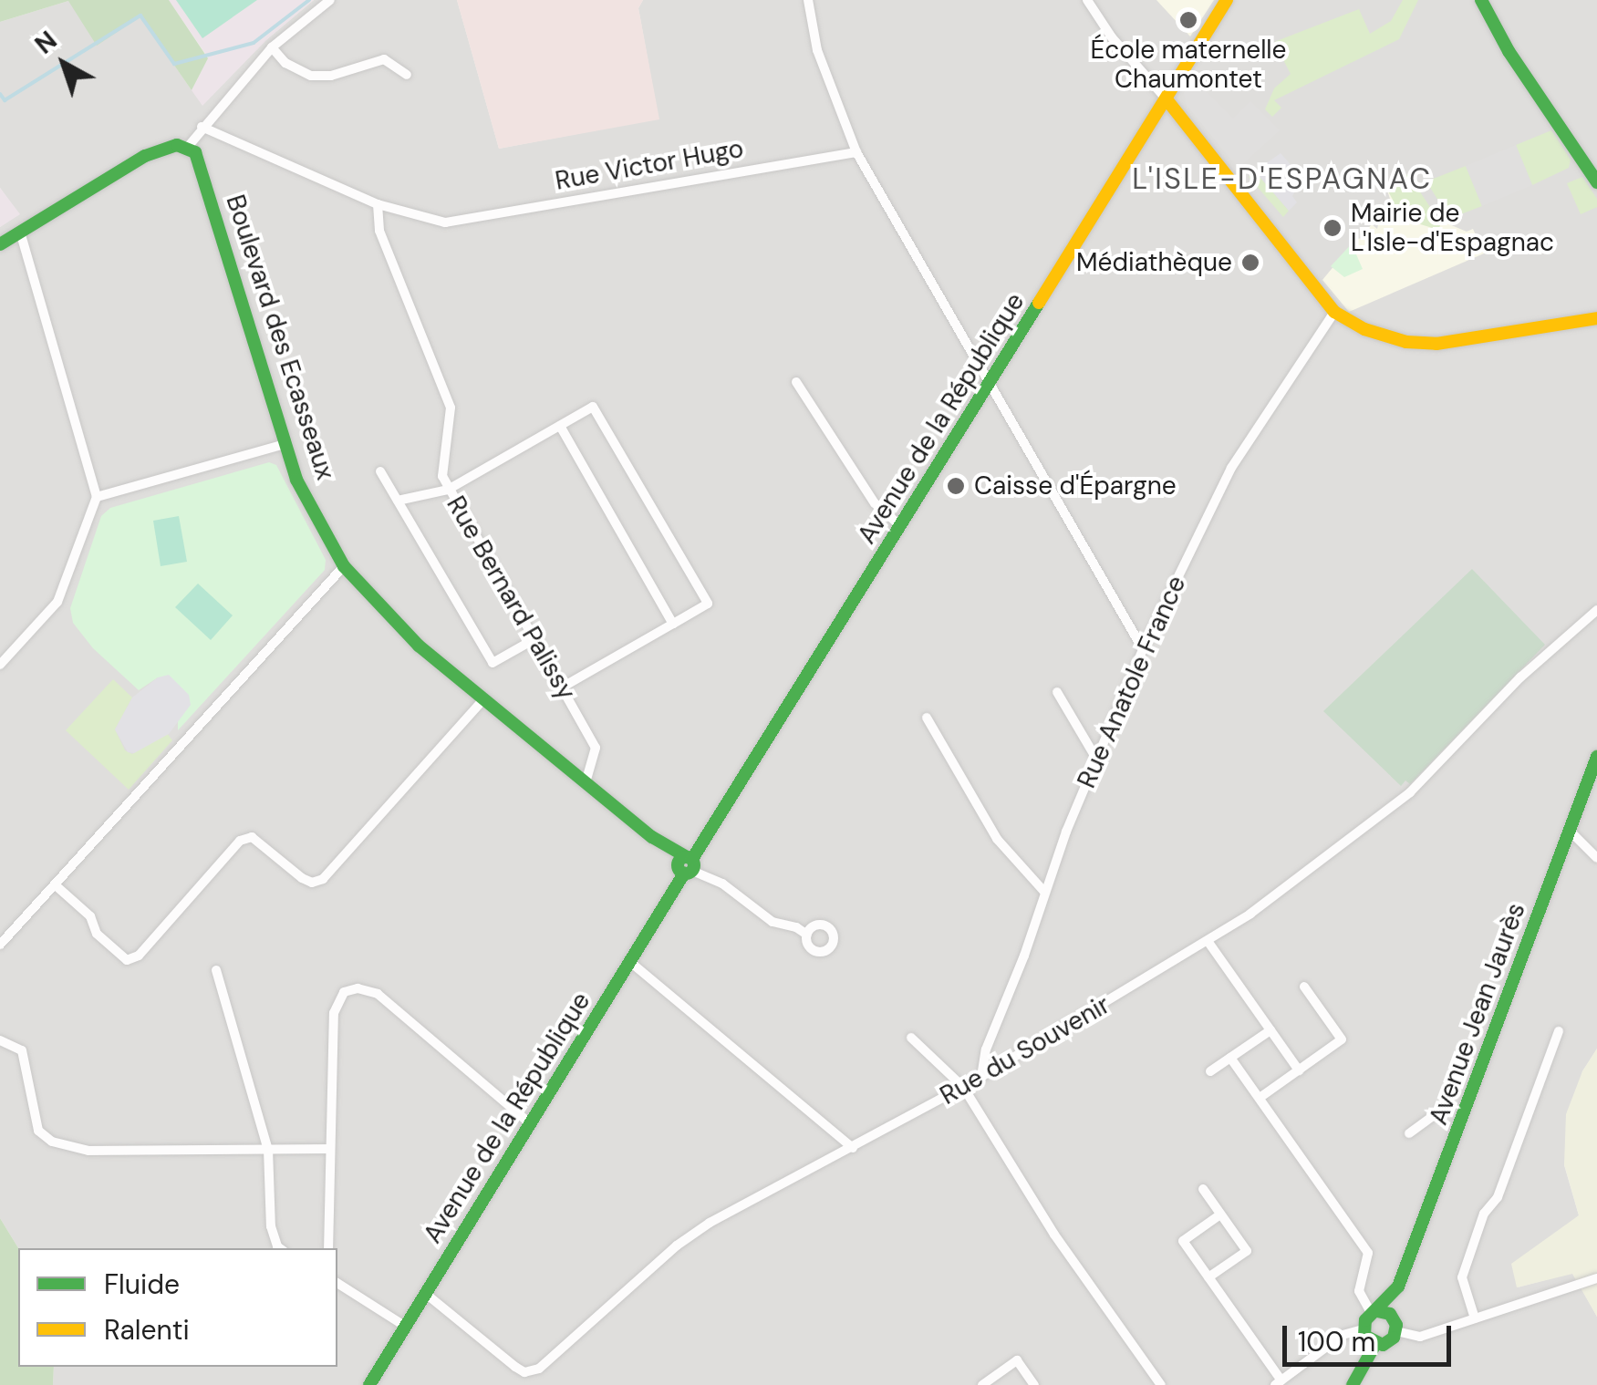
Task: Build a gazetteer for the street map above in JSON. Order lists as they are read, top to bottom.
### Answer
{
  "streets": {
    "main road": ["Boulevard des Ecasseaux", "Avenue de la République", "Avenue Jean Jaurès"],
    "street": [
      "Rue Victor Hugo",
      "Rue Bernard Palissy",
      "Rue Anatole France",
      "Rue du Souvenir"
    ]
  },
  "crossings": [
    ["Rue Victor Hugo", "Rue Bernard Palissy"],
    ["Boulevard des Ecasseaux", "Avenue de la République"],
    ["Boulevard des Ecasseaux", "Rue Bernard Palissy"],
    ["Avenue de la République", "Rue du Souvenir"],
    ["Rue Anatole France", "Rue du Souvenir"]
  ],
  "districts": ["L'ISLE-D'ESPAGNAC"],
  "places": [
    "École maternelle Chaumontet",
    "Mairie de L'Isle-d'Espagnac",
    "Médiathèque",
    "Caisse d'Épargne"
  ],
  "legend": ["Fluide", "Ralenti"],
  "scale_bar": "100 m",
  "north": "top left"
}
